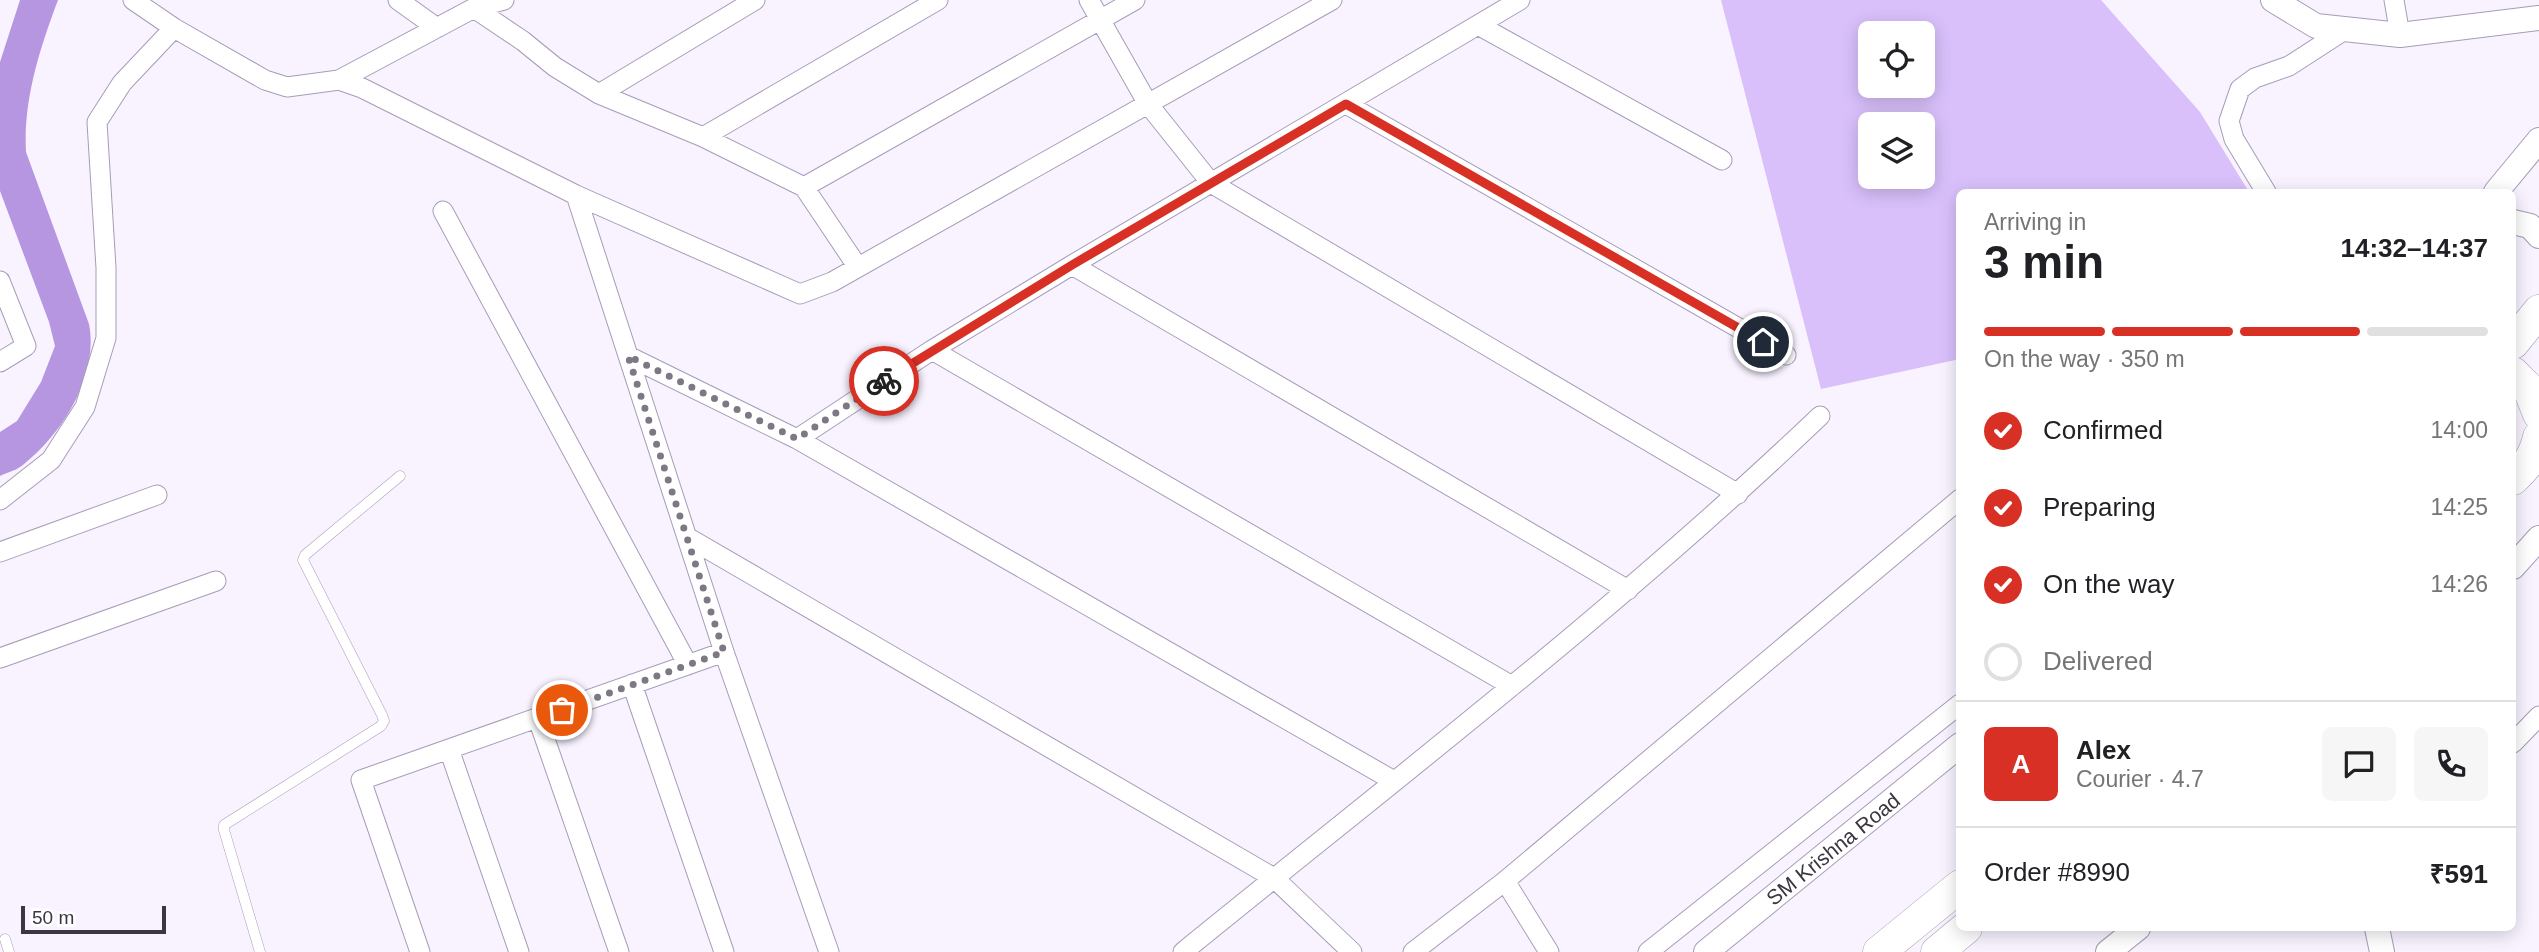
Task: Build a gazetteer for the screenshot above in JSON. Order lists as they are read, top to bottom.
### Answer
{
  "streets": {
    "street": ["SM Krishna Road"]
  },
  "scale_bar": "50 m",
  "page": {
    "heading": ["3 min", "Arriving in", "14:32–14:37"],
    "panel": [
      "Alex",
      "Courier · 4.7",
      "Order #8990",
      "₹591"
    ],
    "bar": "On the way · 350 m",
    "list": [
      ["Confirmed", "14:00"],
      ["Preparing", "14:25"],
      ["On the way", "14:26"],
      "Delivered"
    ],
    "round": "A",
    "scale": "50 m"
  }
}
